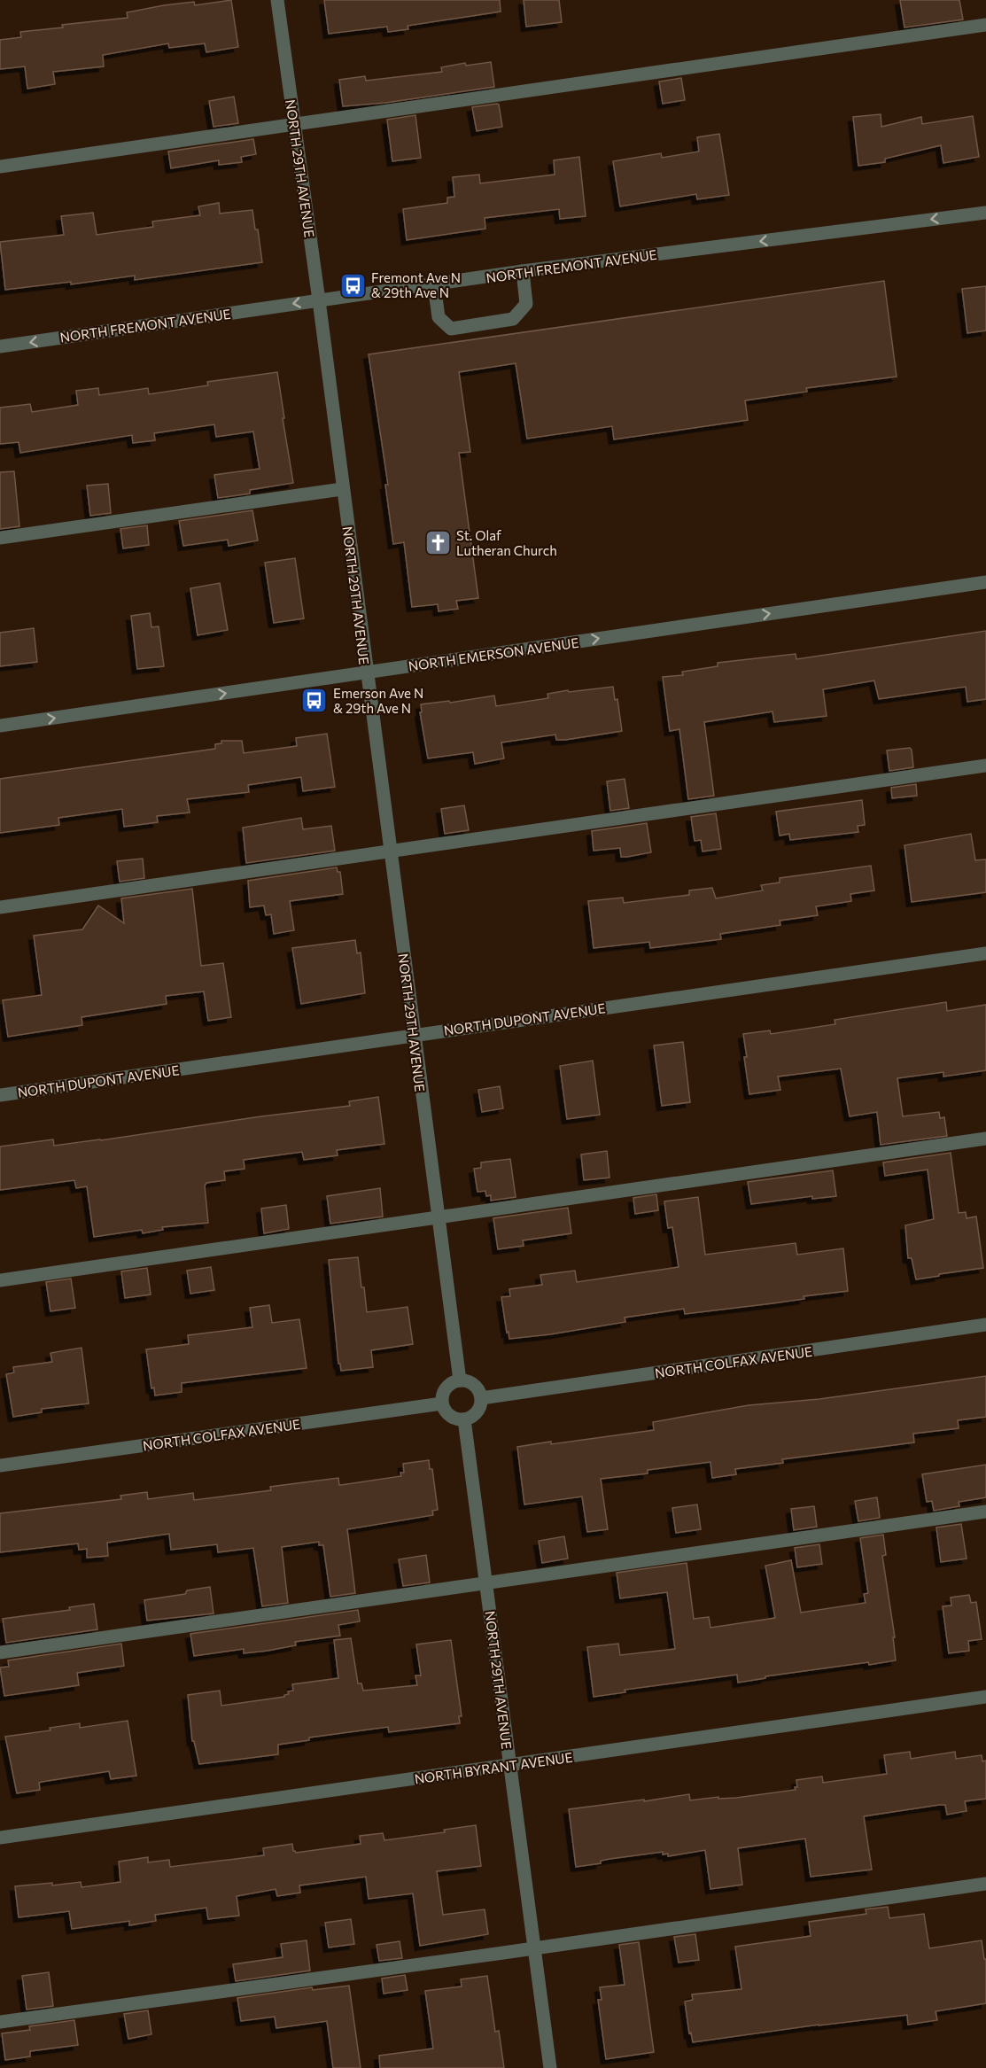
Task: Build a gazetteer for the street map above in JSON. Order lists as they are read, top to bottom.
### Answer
{
  "streets": {
    "street": [
      "NORTH 29TH AVENUE",
      "NORTH FREMONT AVENUE",
      "NORTH EMERSON AVENUE",
      "NORTH DUPONT AVENUE",
      "NORTH COLFAX AVENUE",
      "NORTH BYRANT AVENUE"
    ]
  },
  "crossings": [
    ["NORTH 29TH AVENUE", "NORTH FREMONT AVENUE"],
    ["NORTH 29TH AVENUE", "NORTH EMERSON AVENUE"],
    ["NORTH 29TH AVENUE", "NORTH DUPONT AVENUE"],
    ["NORTH 29TH AVENUE", "NORTH COLFAX AVENUE"],
    ["NORTH 29TH AVENUE", "NORTH BYRANT AVENUE"]
  ],
  "one_way": ["NORTH FREMONT AVENUE", "NORTH EMERSON AVENUE"],
  "places": {
    "bus stop": ["Fremont Ave N & 29th Ave N", "Emerson Ave N & 29th Ave N"],
    "church": ["St. Olaf Lutheran Church"]
  }
}
